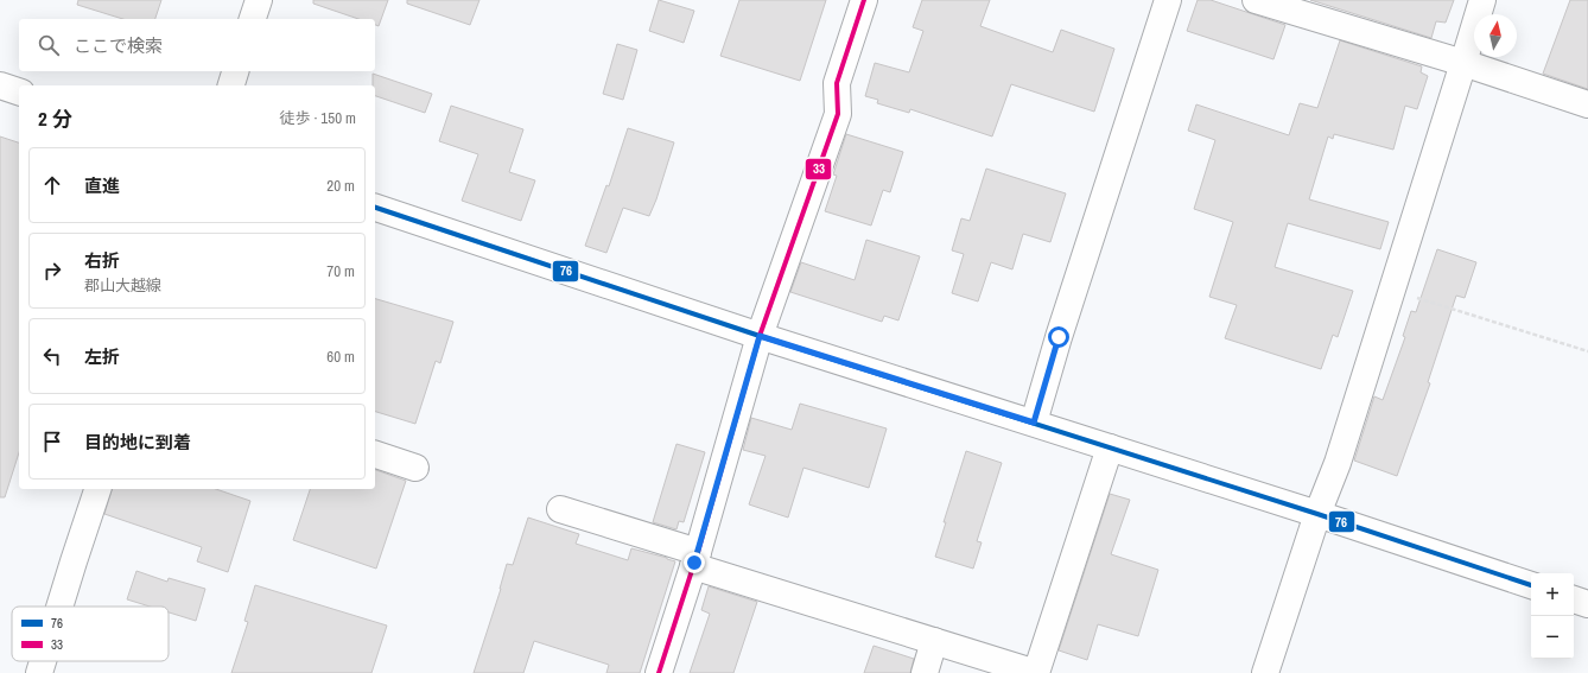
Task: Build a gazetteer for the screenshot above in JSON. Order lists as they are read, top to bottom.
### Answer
{
  "lines": ["transit line 33", "transit line 76"],
  "legend": ["76", "33"],
  "north": "top",
  "page": {
    "search": "ここで検索",
    "heading": ["2 分", "徒歩 · 150 m"],
    "list": [
      ["直進", "20 m"],
      ["右折", "郡山大越線", "70 m"],
      ["左折", "60 m"],
      "目的地に到着"
    ],
    "map_buttons": ["+", "−"]
  }
}
